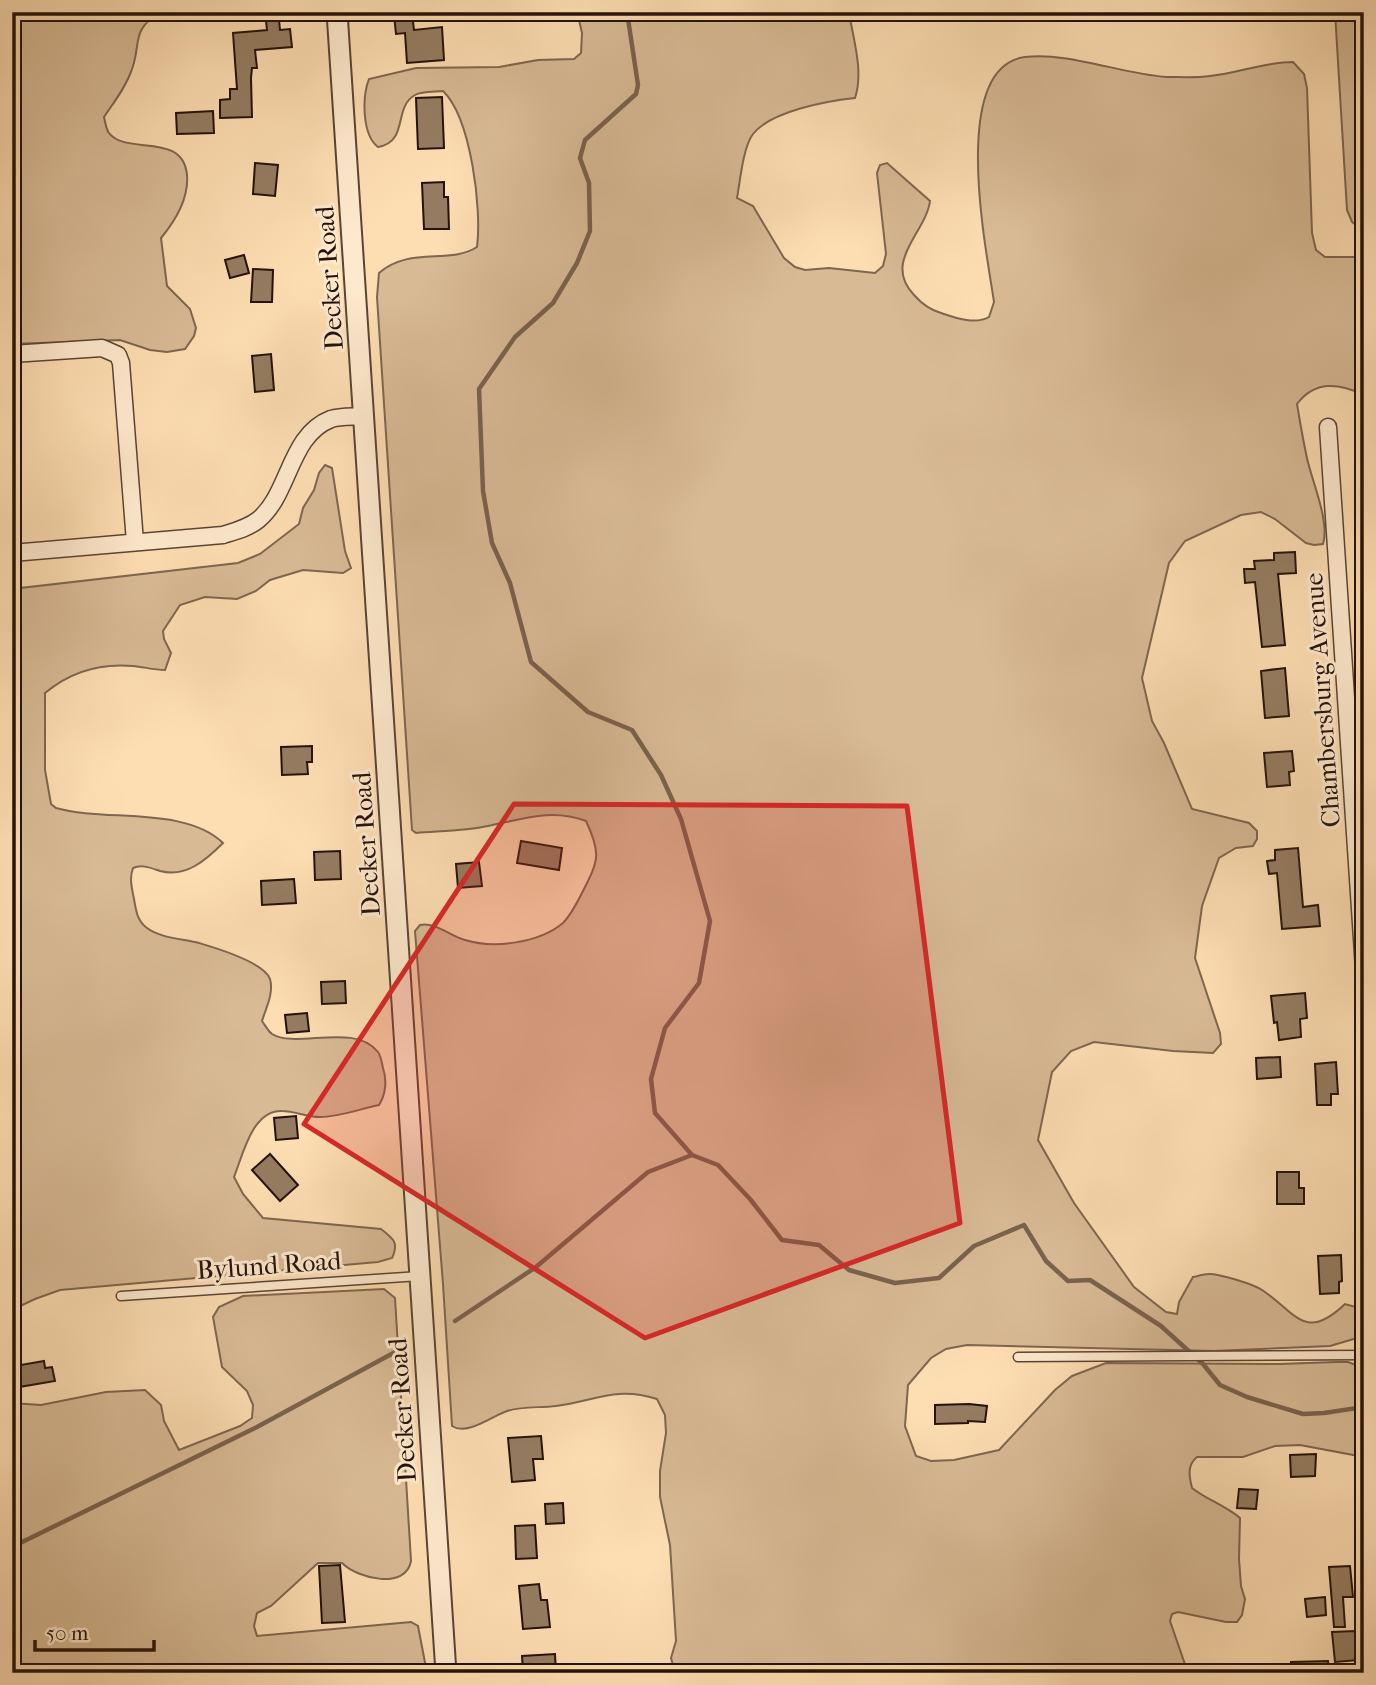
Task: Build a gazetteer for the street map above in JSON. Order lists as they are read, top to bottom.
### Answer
{
  "streets": {
    "street": ["Decker Road", "Chambersburg Avenue"],
    "lane": ["Bylund Road"]
  },
  "crossings": [
    ["Decker Road", "Bylund Road"]
  ],
  "scale_bar": "50 m"
}
